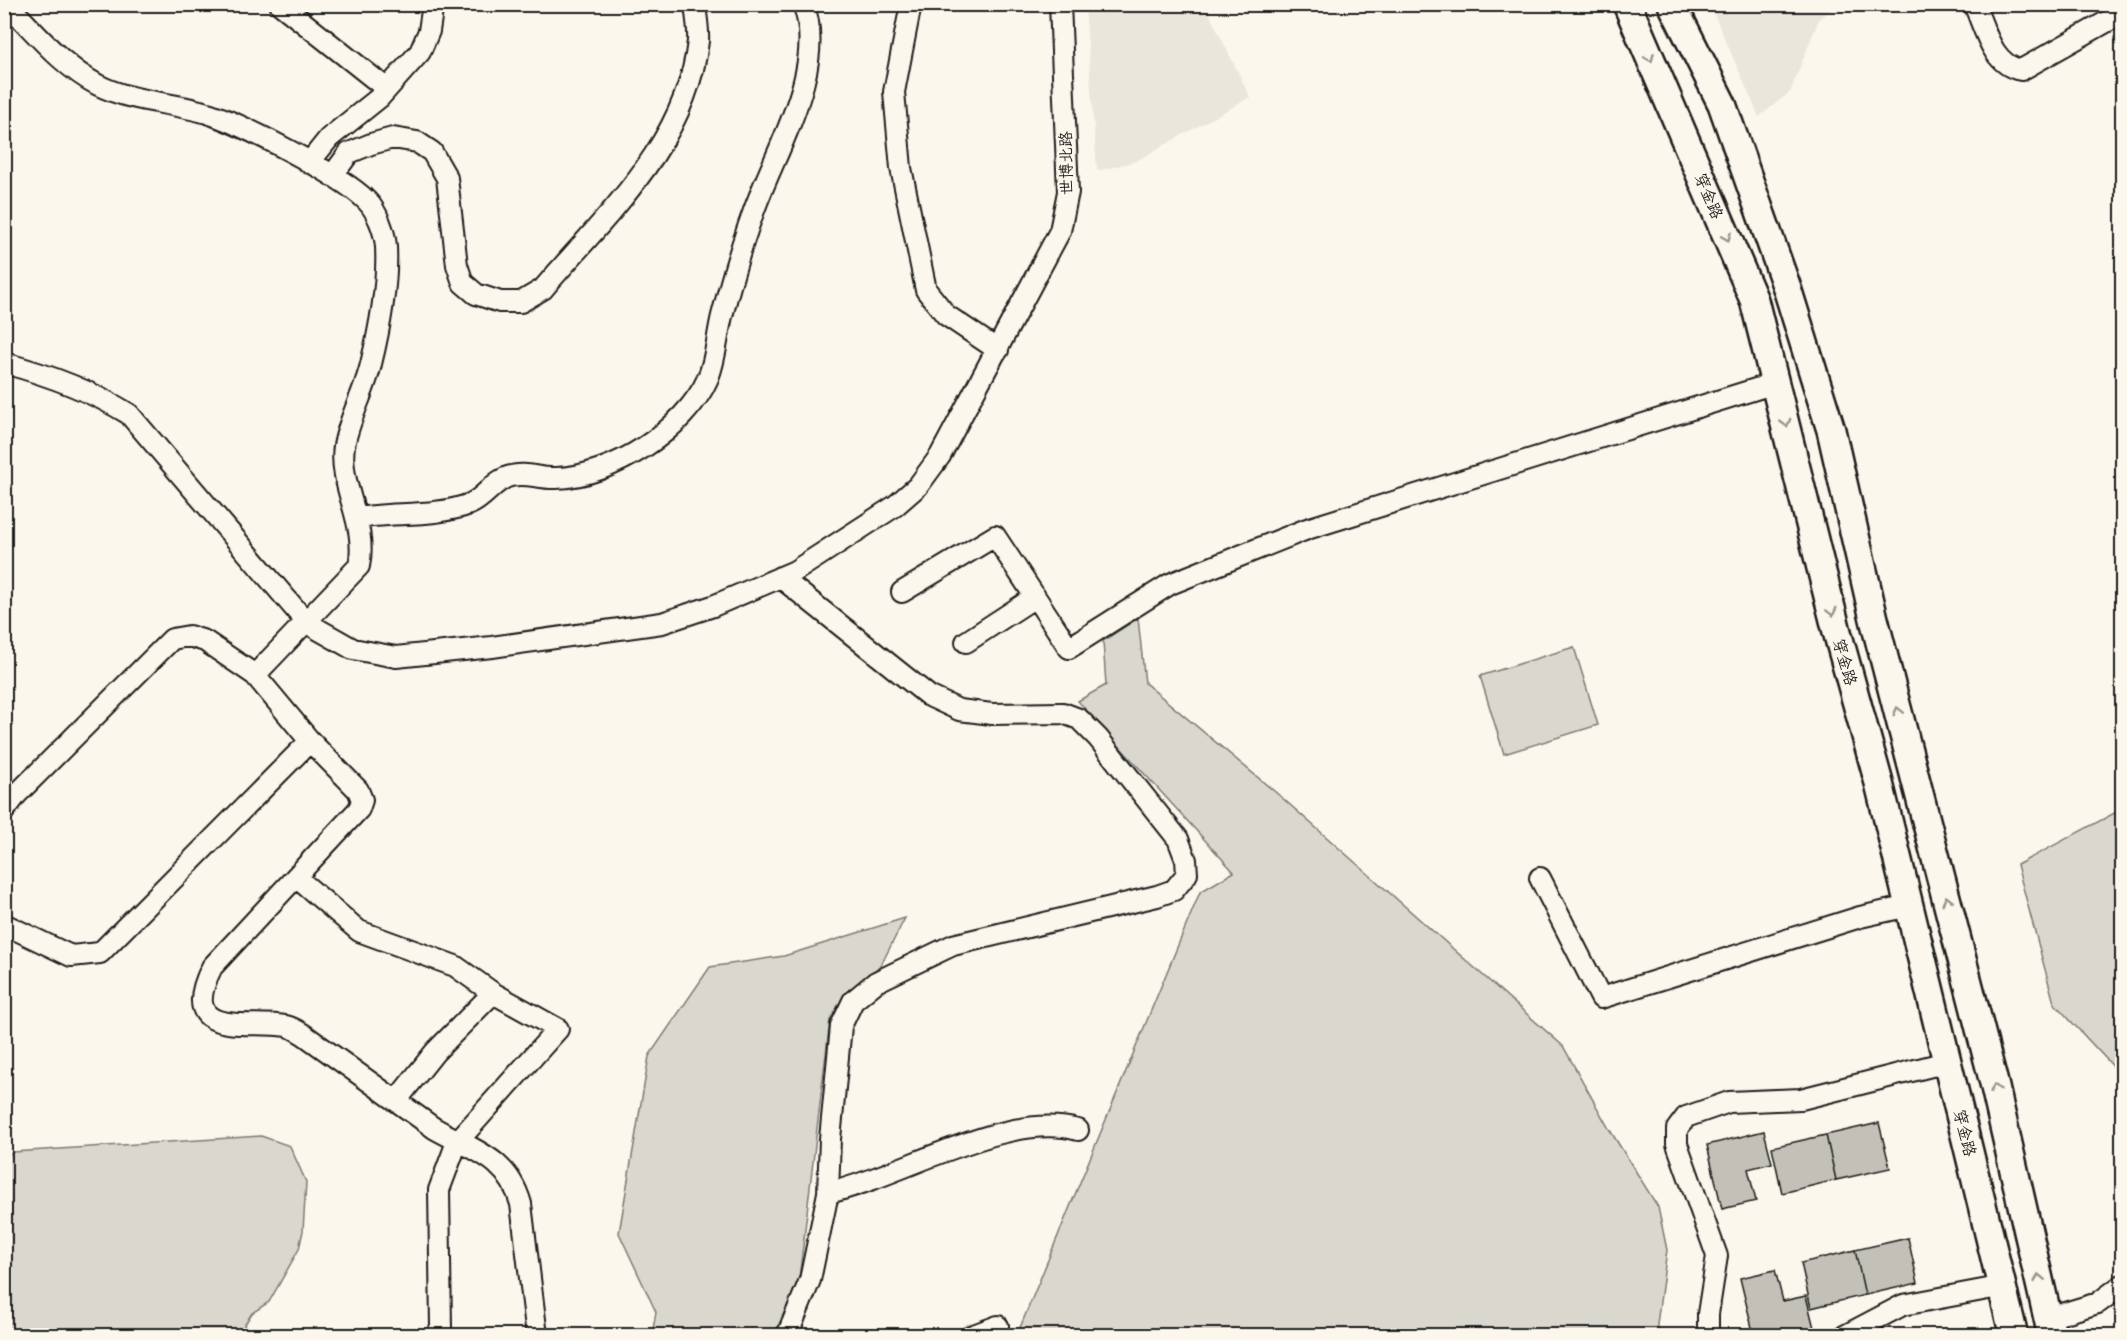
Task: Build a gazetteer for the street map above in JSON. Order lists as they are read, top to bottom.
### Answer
{
  "streets": {
    "main road": ["穿金路"],
    "street": ["世博北路"]
  }
}
